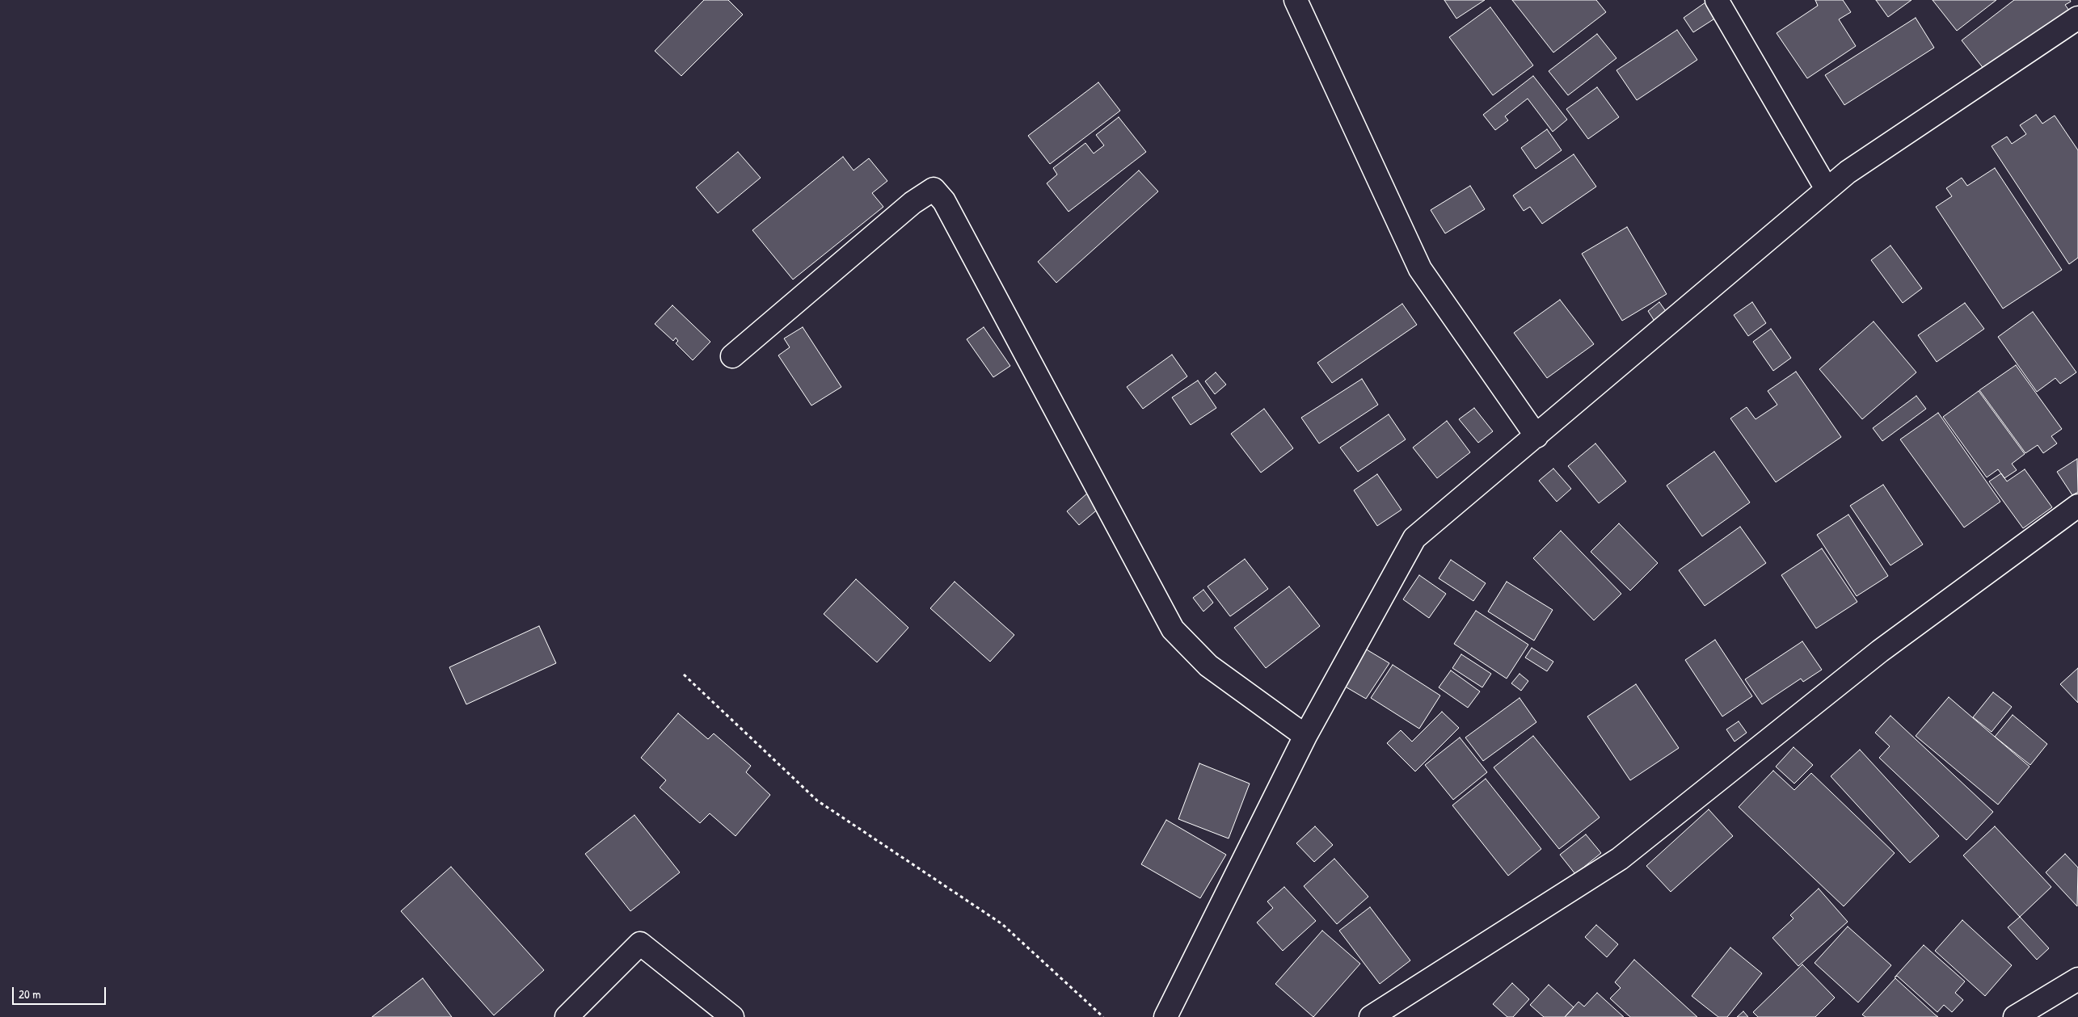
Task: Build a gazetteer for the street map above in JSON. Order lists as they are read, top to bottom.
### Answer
{
  "scale_bar": "20 m"
}
